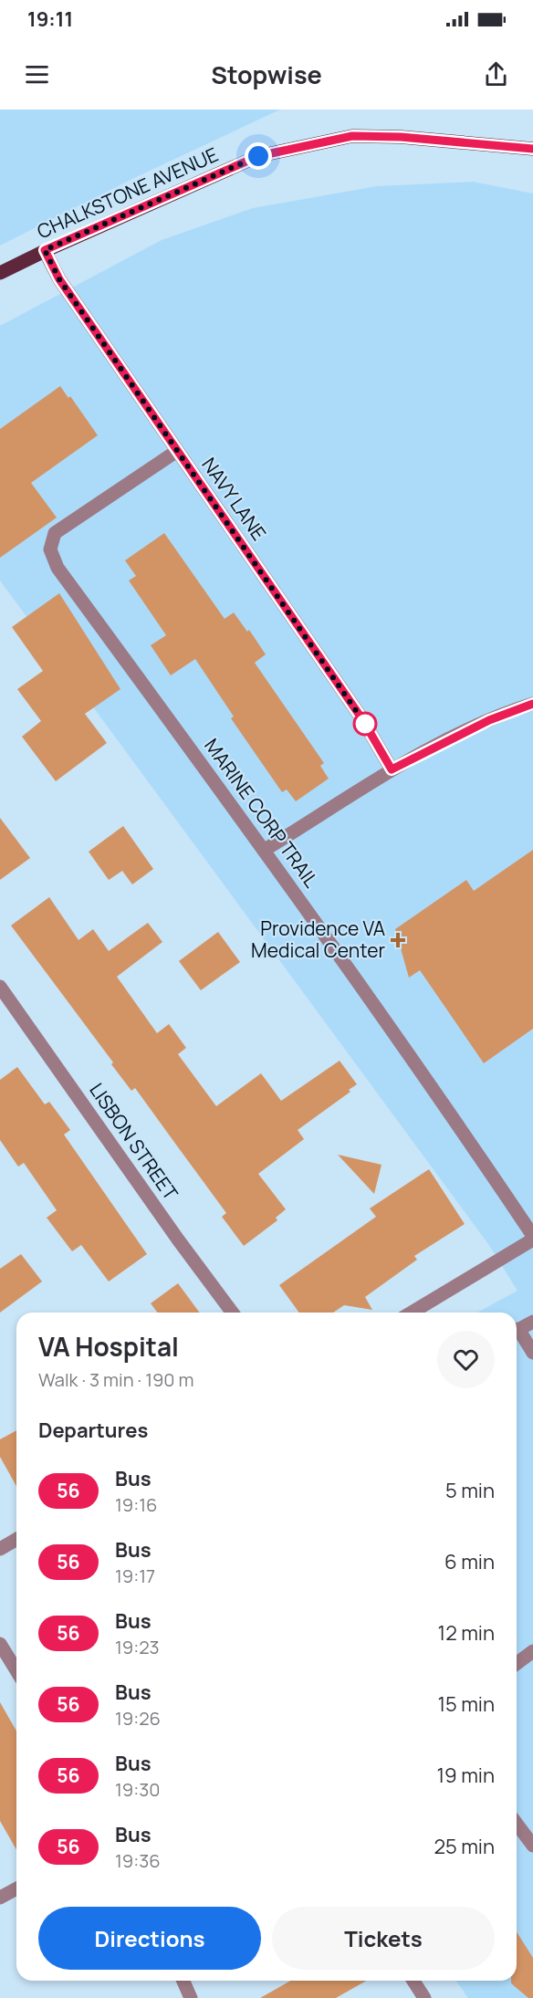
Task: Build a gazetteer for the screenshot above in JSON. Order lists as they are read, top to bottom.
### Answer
{
  "streets": {
    "main road": ["CHALKSTONE AVENUE"],
    "street": ["NAVY LANE", "MARINE CORP TRAIL", "LISBON STREET"]
  },
  "crossings": [
    ["CHALKSTONE AVENUE", "NAVY LANE"],
    ["NAVY LANE", "MARINE CORP TRAIL"]
  ],
  "places": {
    "health": ["Providence VA Medical Center"]
  },
  "lines": ["bus line 56"],
  "page": {
    "status": "19:11",
    "header": "Stopwise",
    "heading": [
      ["VA Hospital", "Walk · 3 min · 190 m"],
      "Departures"
    ],
    "list": [
      {
        "mark": "56",
        "name": "Bus",
        "note": "19:16",
        "value": "5 min"
      },
      {
        "mark": "56",
        "name": "Bus",
        "note": "19:17",
        "value": "6 min"
      },
      {
        "mark": "56",
        "name": "Bus",
        "note": "19:23",
        "value": "12 min"
      },
      {
        "mark": "56",
        "name": "Bus",
        "note": "19:26",
        "value": "15 min"
      },
      {
        "mark": "56",
        "name": "Bus",
        "note": "19:30",
        "value": "19 min"
      },
      {
        "mark": "56",
        "name": "Bus",
        "note": "19:36",
        "value": "25 min"
      }
    ],
    "buttons": ["Directions", "Tickets"]
  }
}
